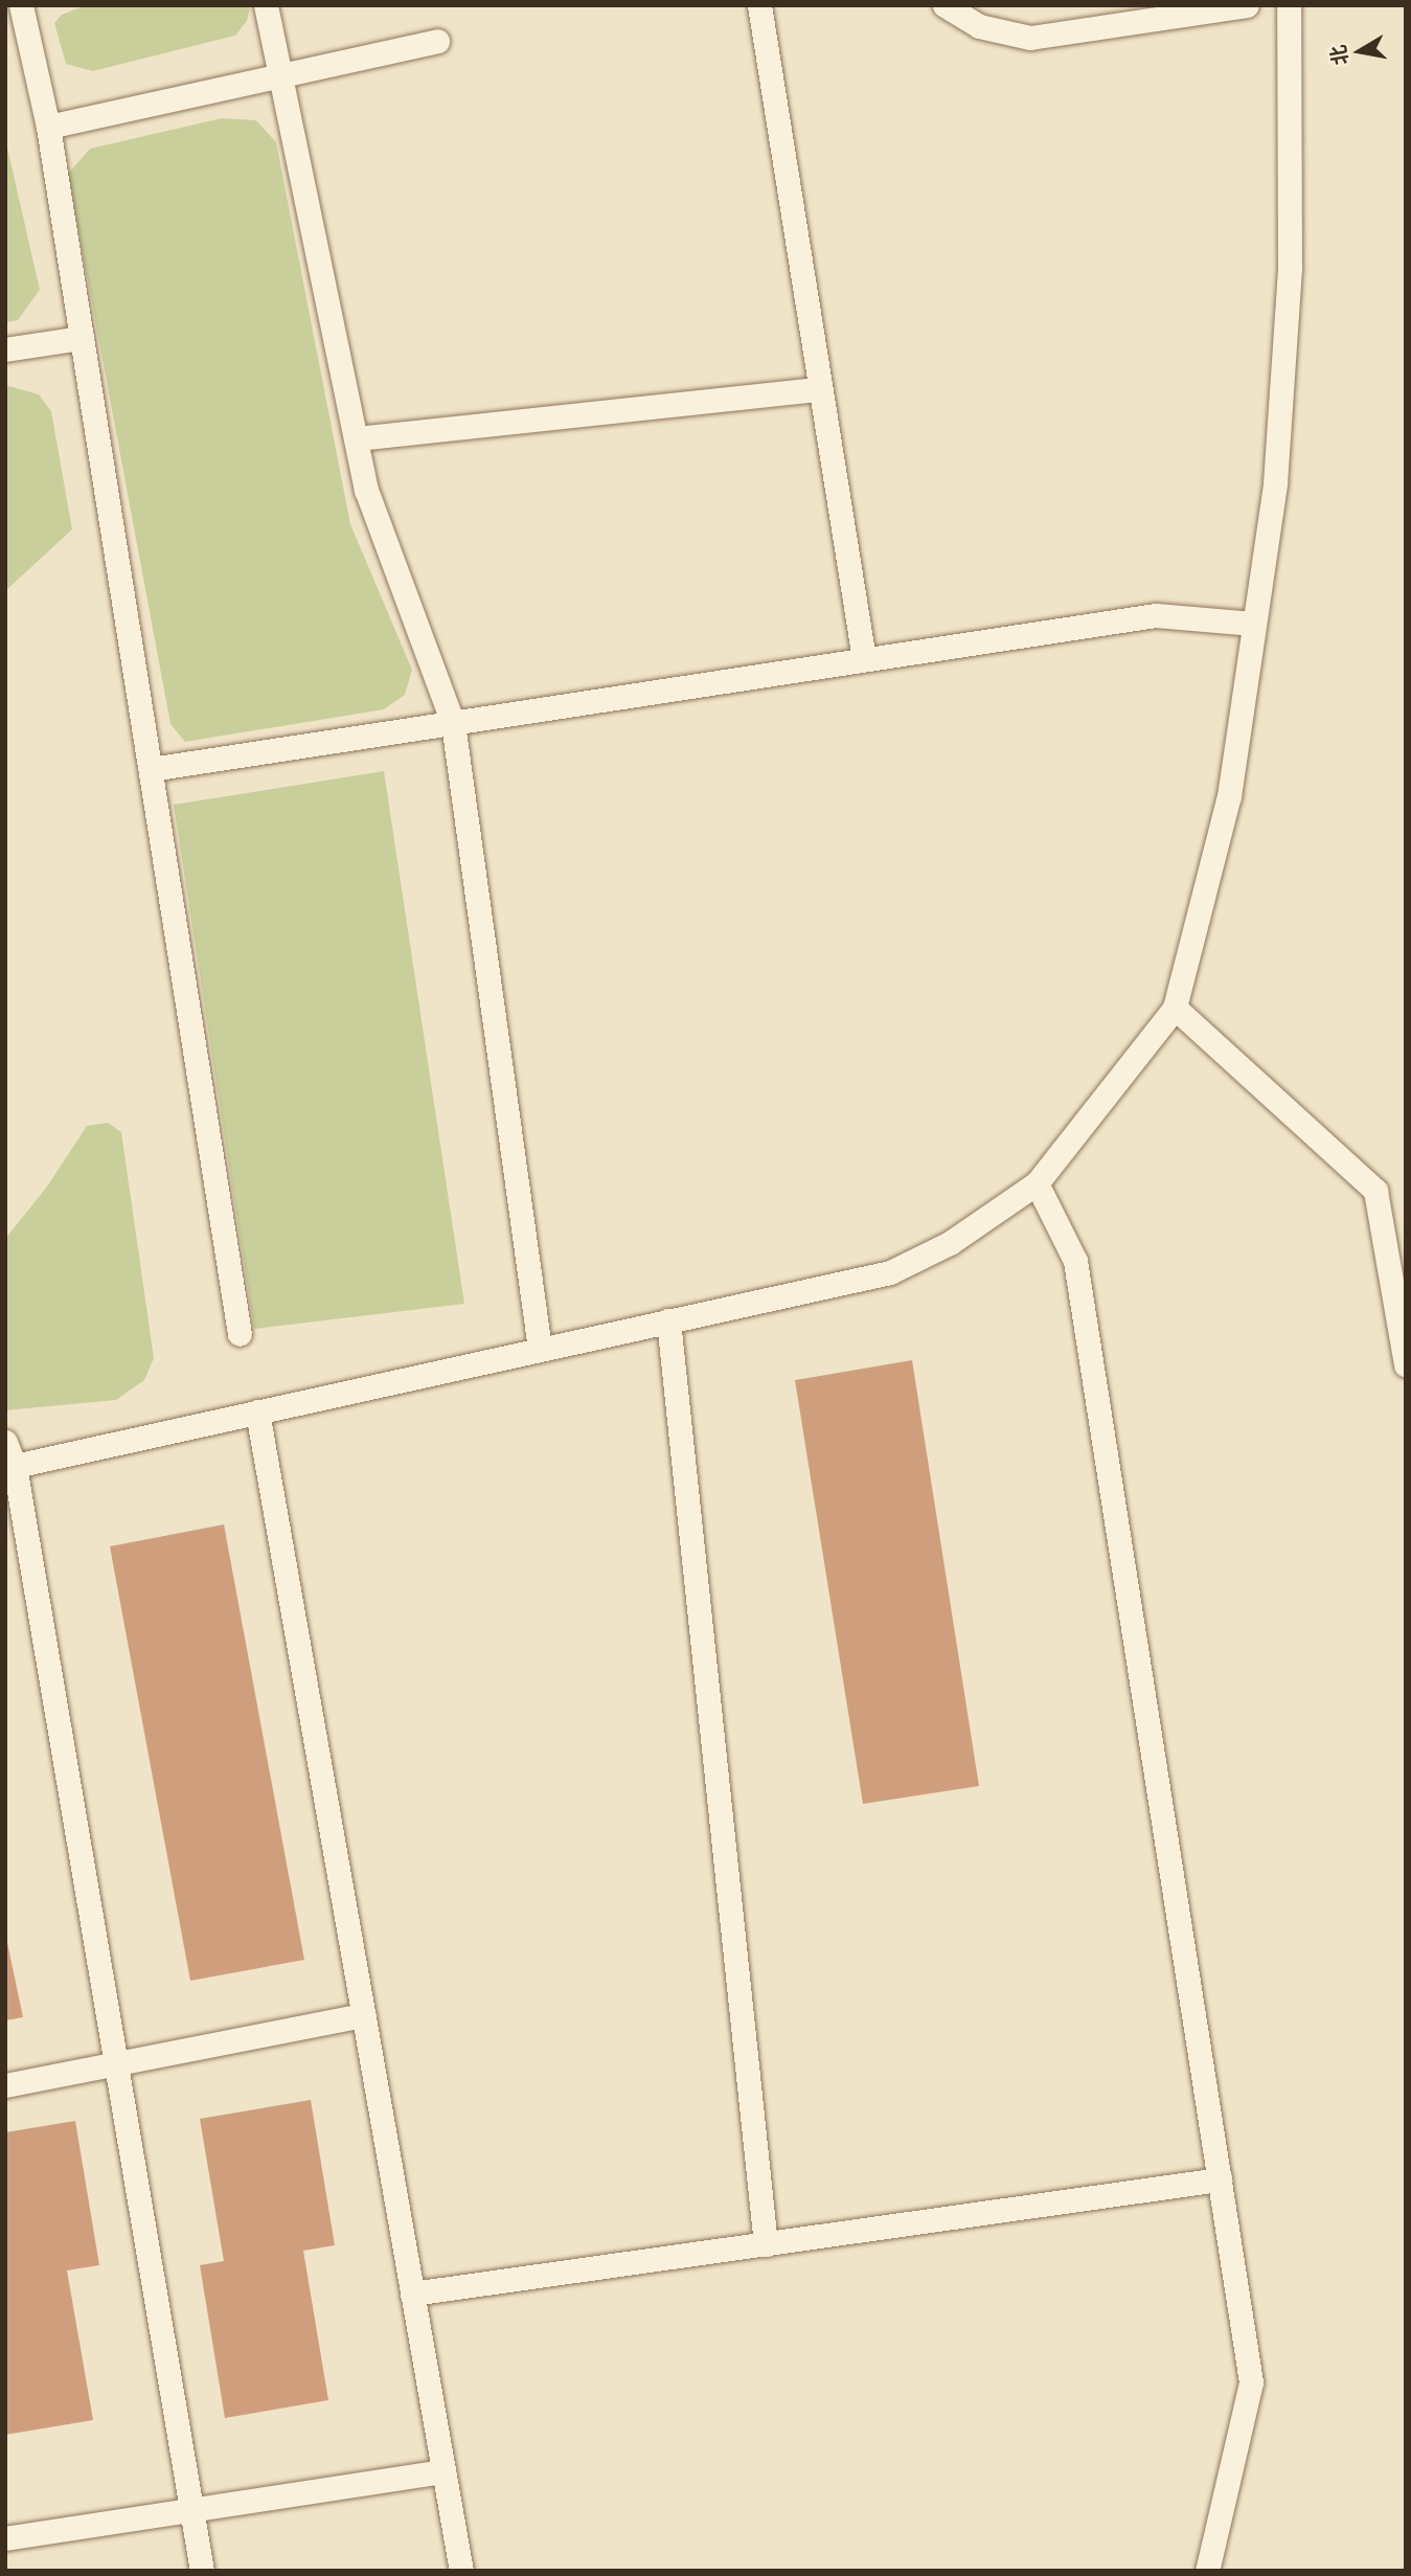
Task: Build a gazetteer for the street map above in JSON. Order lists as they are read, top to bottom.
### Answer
{
  "north": "left"
}
